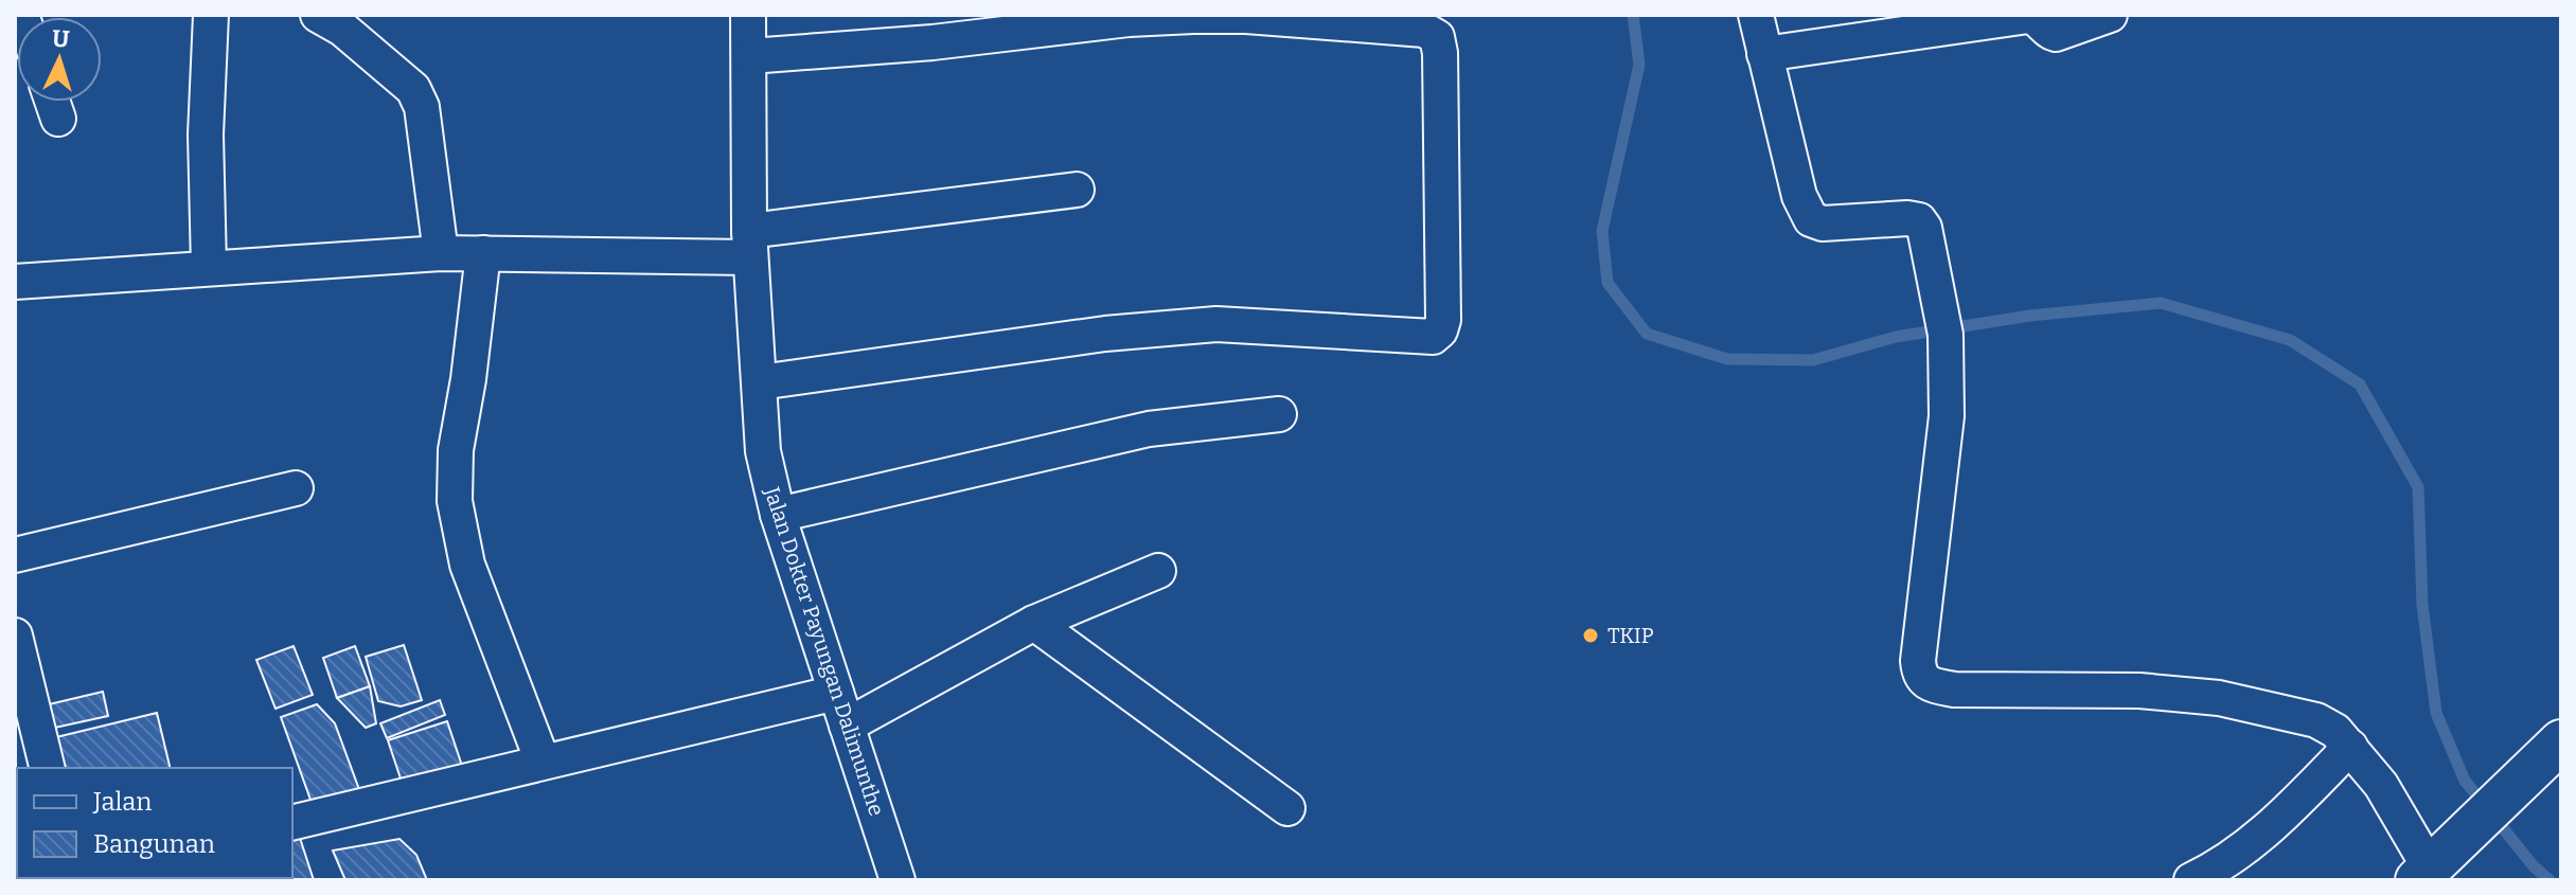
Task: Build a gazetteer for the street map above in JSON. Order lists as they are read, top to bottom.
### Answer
{
  "streets": {
    "street": ["Jalan Dokter Payungan Dalimunthe"]
  },
  "places": ["TKIP"],
  "legend": ["Jalan", "Bangunan"],
  "north": "top"
}
